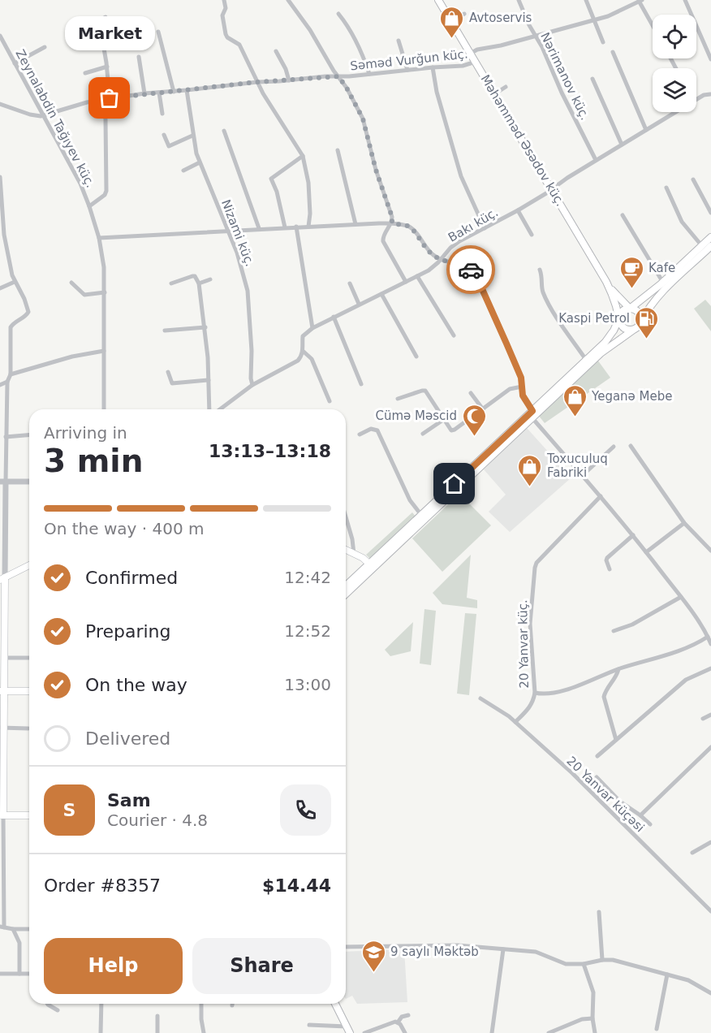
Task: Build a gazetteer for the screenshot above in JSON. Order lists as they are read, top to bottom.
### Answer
{
  "streets": {
    "main road": ["Məhəmməd Əsədov küç."],
    "street": [
      "Səməd Vurğun küç.",
      "Nərimanov küç.",
      "Zeynalabdin Tağıyev küç.",
      "Bakı küç.",
      "Nizami küç.",
      "20 Yanvar küç.",
      "20 Yanvar küçəsi"
    ]
  },
  "crossings": [
    ["Səməd Vurğun küç.", "Nərimanov küç."],
    ["Səməd Vurğun küç.", "Zeynalabdin Tağıyev küç."],
    ["Səməd Vurğun küç.", "Məhəmməd Əsədov küç."],
    ["Səməd Vurğun küç.", "Nizami küç."],
    ["Nərimanov küç.", "Bakı küç."],
    ["Məhəmməd Əsədov küç.", "Bakı küç."],
    ["20 Yanvar küç.", "20 Yanvar küçəsi"]
  ],
  "places": {
    "shop": ["Avtoservis", "Yeganə Mebe", "Toxuculuq Fabriki"],
    "other": ["Market"],
    "cafe": ["Kafe"],
    "fuel station": ["Kaspi Petrol"],
    "mosque": ["Cümə Məscid"],
    "school or university": ["9 saylı Məktəb"]
  },
  "page": {
    "bubble": "Market",
    "heading": ["3 min", "Arriving in", "13:13–13:18"],
    "panel": [
      "Sam",
      "Courier · 4.8",
      "Order #8357",
      "$14.44"
    ],
    "bar": "On the way · 400 m",
    "list": [
      ["Confirmed", "12:42"],
      ["Preparing", "12:52"],
      ["On the way", "13:00"],
      "Delivered"
    ],
    "round": "S",
    "buttons": ["Help", "Share"]
  }
}
